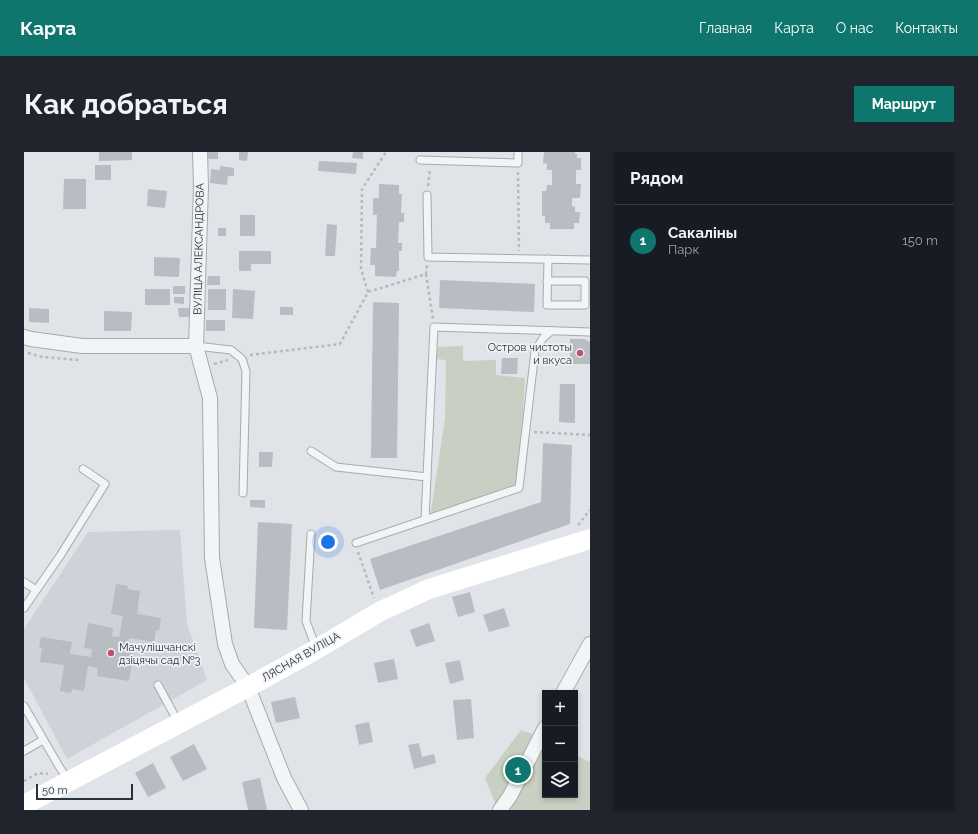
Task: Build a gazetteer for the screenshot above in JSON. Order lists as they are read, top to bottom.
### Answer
{
  "streets": {
    "main road": ["ЛЯСНАЯ ВУЛІЦА"],
    "street": ["ВУЛІЦА АЛЕКСАНДРОВА"]
  },
  "crossings": [
    ["ВУЛІЦА АЛЕКСАНДРОВА", "ЛЯСНАЯ ВУЛІЦА"]
  ],
  "places": ["Остров чистоты и вкуса", "Мачулішчанскі дзіцячы сад №3"],
  "scale_bar": "50 m",
  "page": {
    "header": "Карта",
    "nav": [
      "Главная",
      "Карта",
      "О нас",
      "Контакты"
    ],
    "buttons": "Маршрут",
    "title": "Как добраться",
    "heading": "Рядом",
    "list": [
      {
        "mark": "1",
        "name": "Сакаліны",
        "note": "Парк",
        "value": "150 m"
      }
    ],
    "map_buttons": ["+", "−"],
    "pins": "1",
    "scale": "50 m"
  }
}
